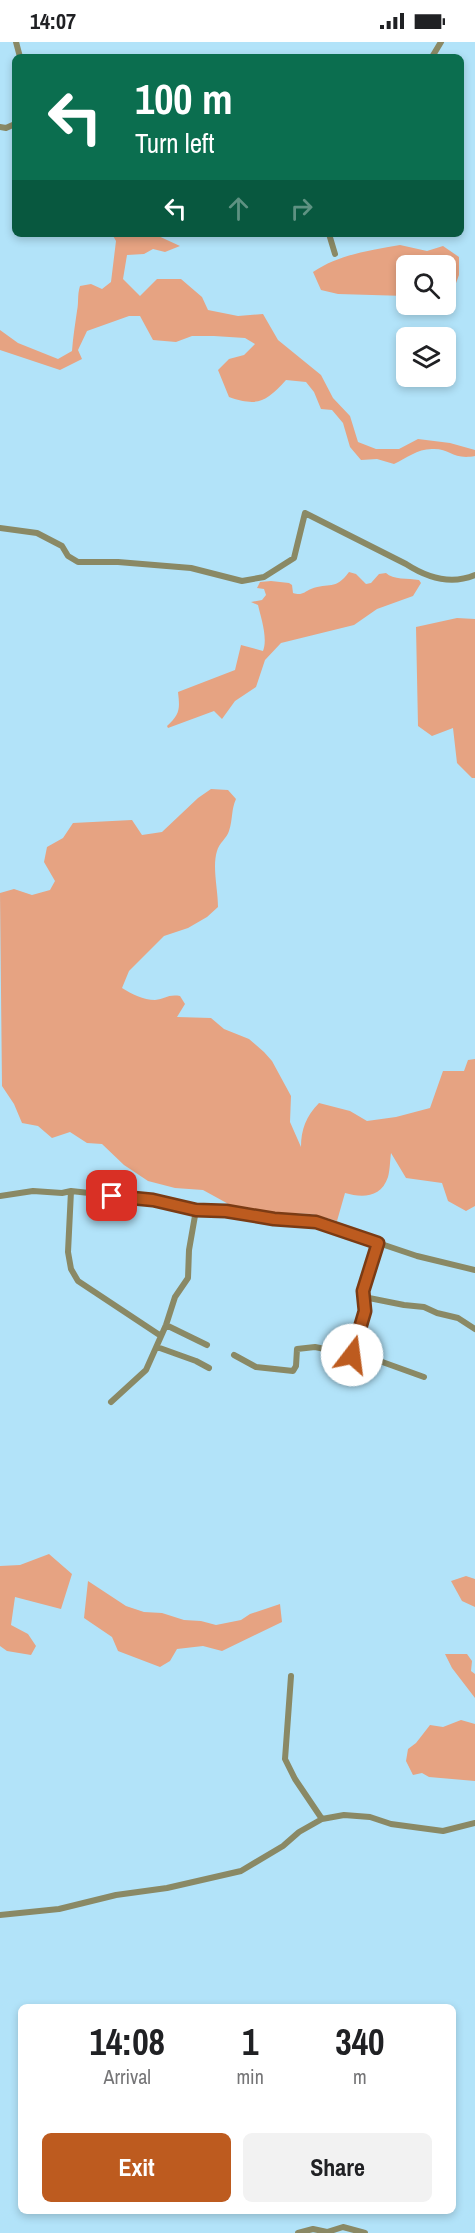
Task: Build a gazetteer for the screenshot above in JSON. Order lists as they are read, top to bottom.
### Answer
{
  "page": {
    "status": "14:07",
    "turn": ["100 m", "Turn left"],
    "eta": [
      "14:08",
      "Arrival",
      "1",
      "min",
      "340",
      "m"
    ],
    "buttons": ["Exit", "Share"]
  }
}
